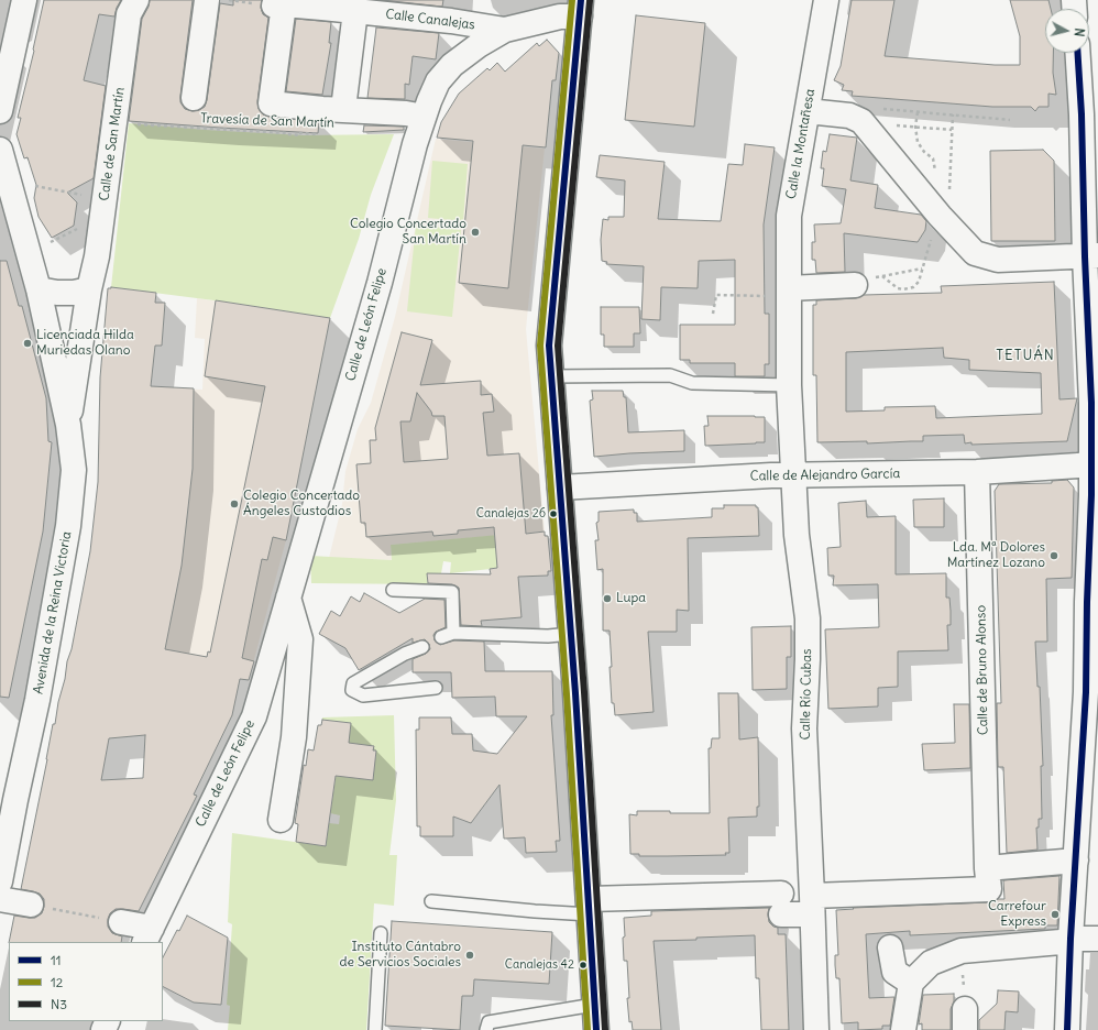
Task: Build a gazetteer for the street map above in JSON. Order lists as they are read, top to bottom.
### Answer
{
  "streets": {
    "street": [
      "Calle Canalejas",
      "Calle de San Martín",
      "Calle la Montañesa",
      "Calle de León Felipe",
      "Calle de Alejandro García",
      "Avenida de la Reina Victoria",
      "Calle de Bruno Alonso",
      "Calle Río Cubas"
    ],
    "path": ["Travesía de San Martín"]
  },
  "crossings": [
    ["Calle Canalejas", "Calle de León Felipe"],
    ["Travesía de San Martín", "Calle de San Martín"],
    ["Calle de San Martín", "Avenida de la Reina Victoria"],
    ["Calle la Montañesa", "Calle de Alejandro García"],
    ["Calle la Montañesa", "Calle Río Cubas"],
    ["Calle de Alejandro García", "Calle de Bruno Alonso"],
    ["Calle de Alejandro García", "Calle Río Cubas"],
    ["Calle de Bruno Alonso", "Calle Río Cubas"]
  ],
  "districts": ["TETUÁN"],
  "places": [
    "Colegio Concertado San Martín",
    "Licenciada Hilda Muriedas Olano",
    "Colegio Concertado Ángeles Custodios",
    "Canalejas 26",
    "Lda. Mª Dolores Martínez Lozano",
    "Lupa",
    "Carrefour Express",
    "Instituto Cántabro de Servicios Sociales",
    "Canalejas 42"
  ],
  "lines": ["transit line 11", "transit line 12", "transit line N3"],
  "legend": ["11", "12", "N3"],
  "north": "right"
}
